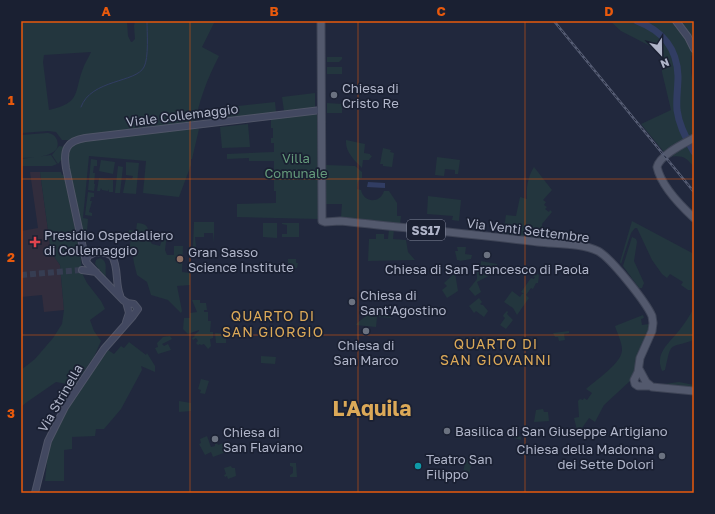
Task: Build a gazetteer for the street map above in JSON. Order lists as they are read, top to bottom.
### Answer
{
  "streets": {
    "main road": [
      "Viale Collemaggio",
      "SS17",
      "Via Venti Settembre",
      "Via Strinella"
    ]
  },
  "crossings": [
    ["Viale Collemaggio", "SS17"],
    ["Viale Collemaggio", "Via Venti Settembre"],
    ["SS17", "Via Venti Settembre"]
  ],
  "districts": ["QUARTO DI SAN GIORGIO", "QUARTO DI SAN GIOVANNI", "L'Aquila"],
  "parks": ["Villa Comunale"],
  "places": {
    "other": [
      "Chiesa di Cristo Re",
      "Chiesa di San Francesco di Paola",
      "Gran Sasso Science Institute",
      "Chiesa di Sant'Agostino",
      "Chiesa di San Marco",
      "Basilica di San Giuseppe Artigiano",
      "Chiesa di San Flaviano",
      "Chiesa della Madonna dei Sette Dolori",
      "Teatro San Filippo"
    ],
    "health": ["Presidio Ospedaliero di Collemaggio"]
  },
  "north": "bottom",
  "grid": {
    "columns": [
      "A",
      "B",
      "C",
      "D"
    ],
    "rows": ["1", "2", "3"]
  }
}
